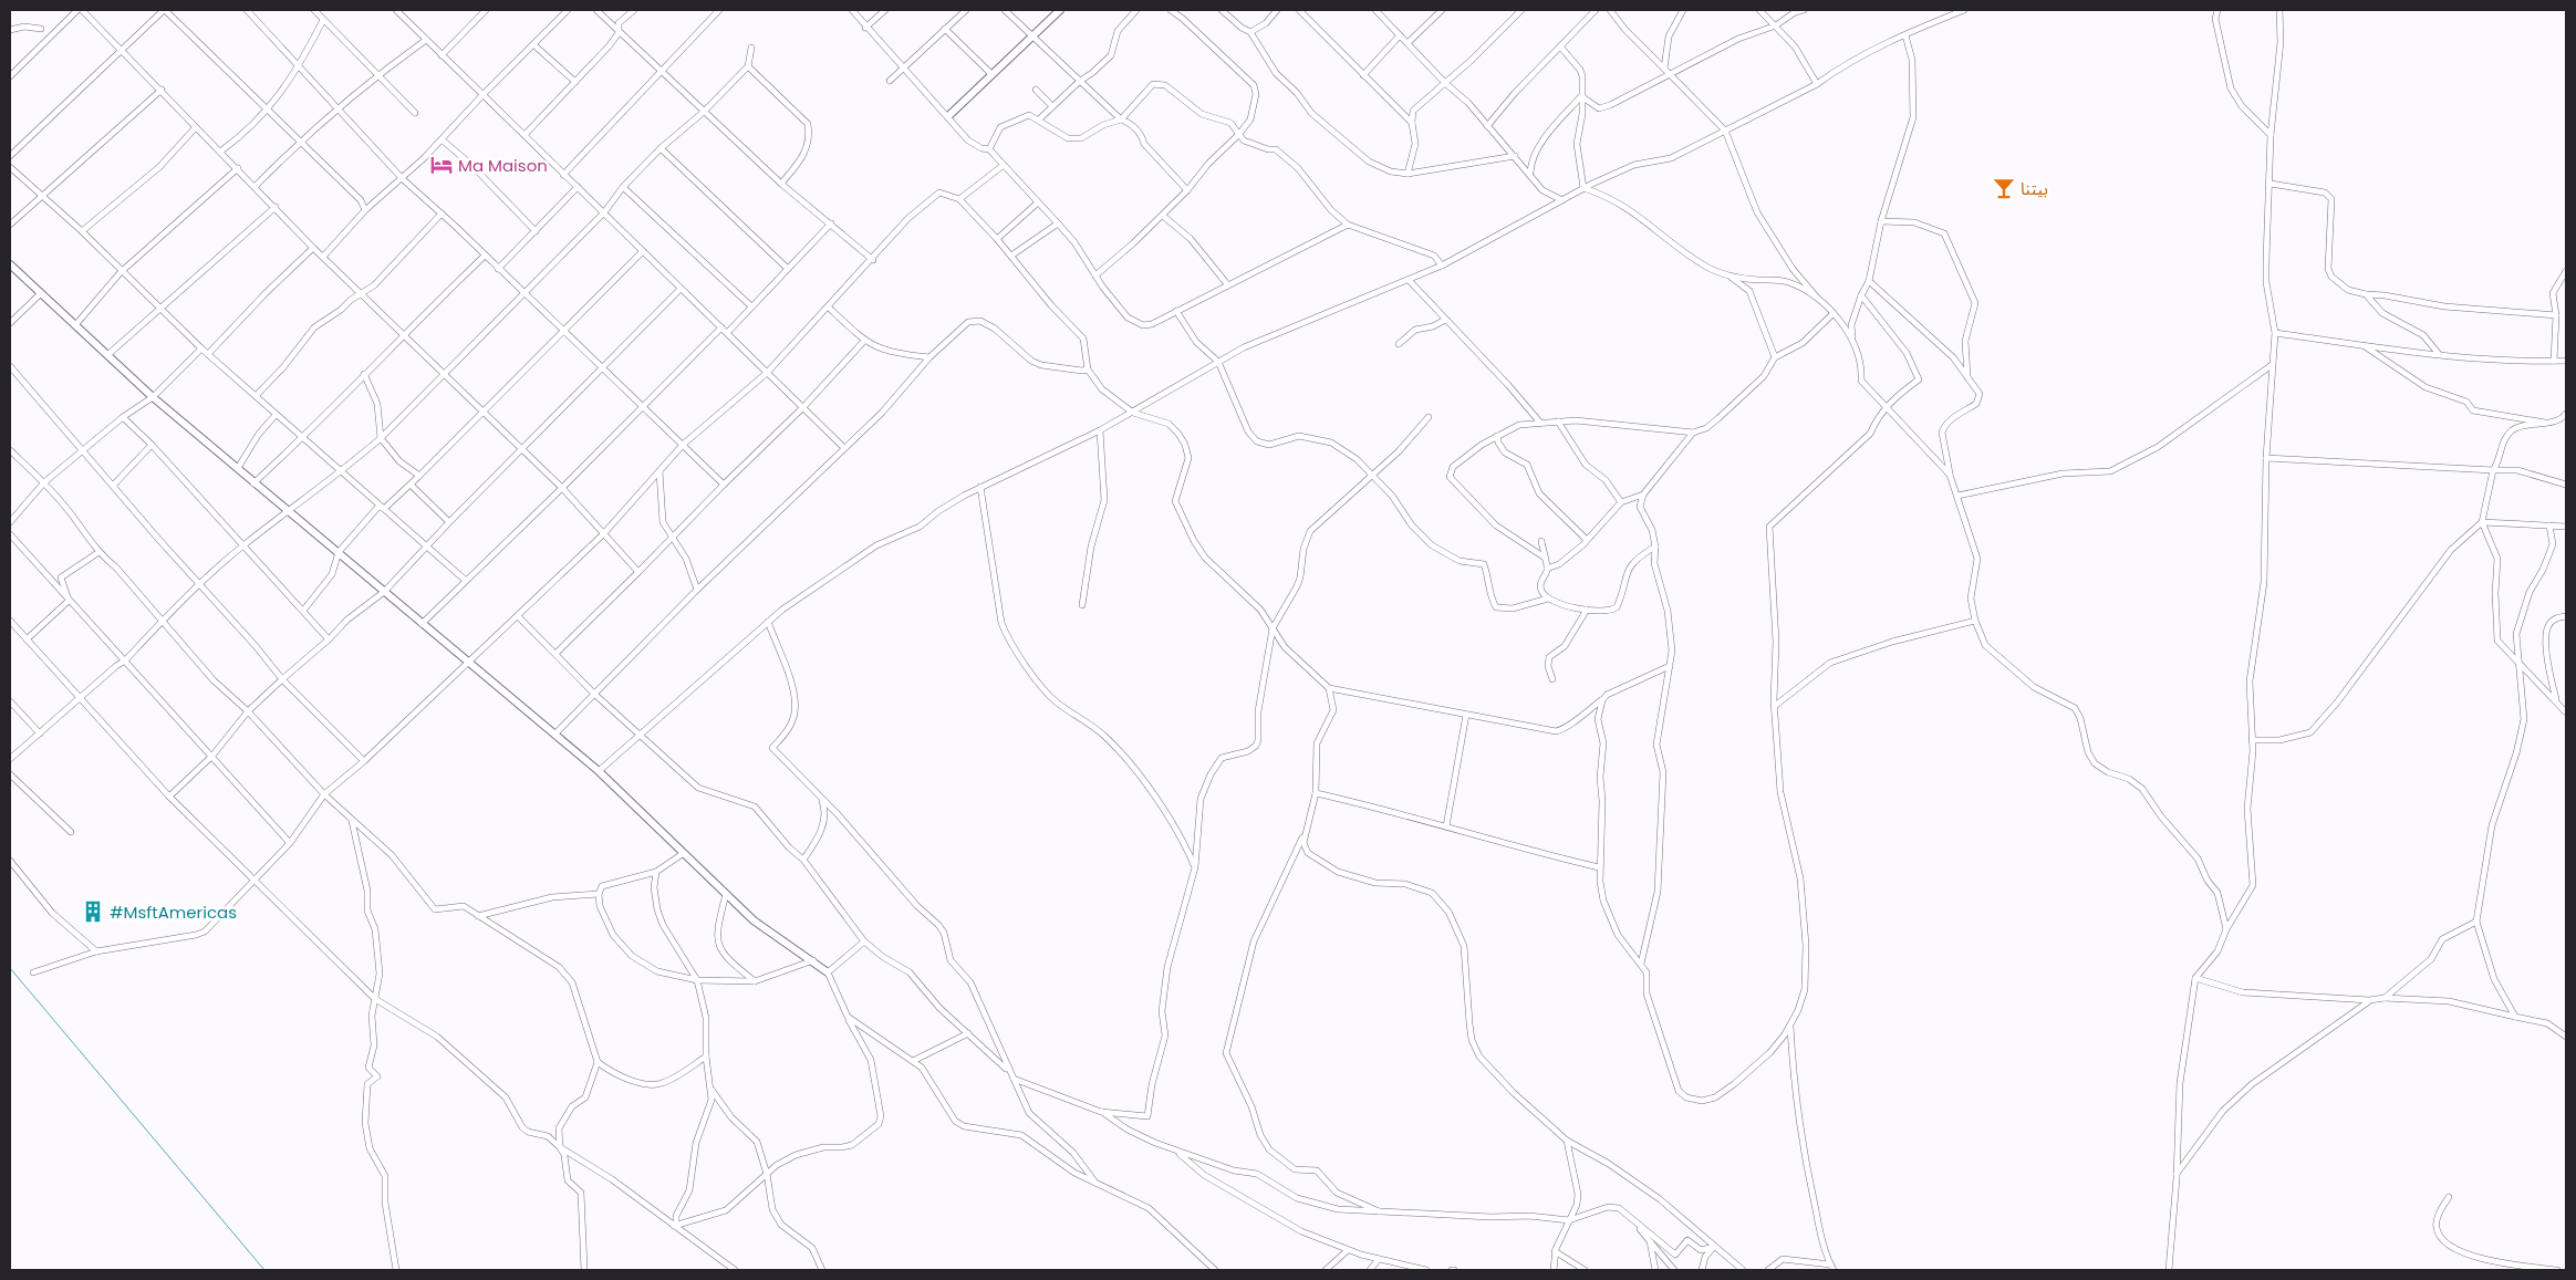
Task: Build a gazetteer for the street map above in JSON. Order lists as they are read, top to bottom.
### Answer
{
  "places": {
    "hotel": ["Ma Maison"],
    "bar": ["بيتنا"],
    "building": ["#MsftAmericas"]
  }
}
